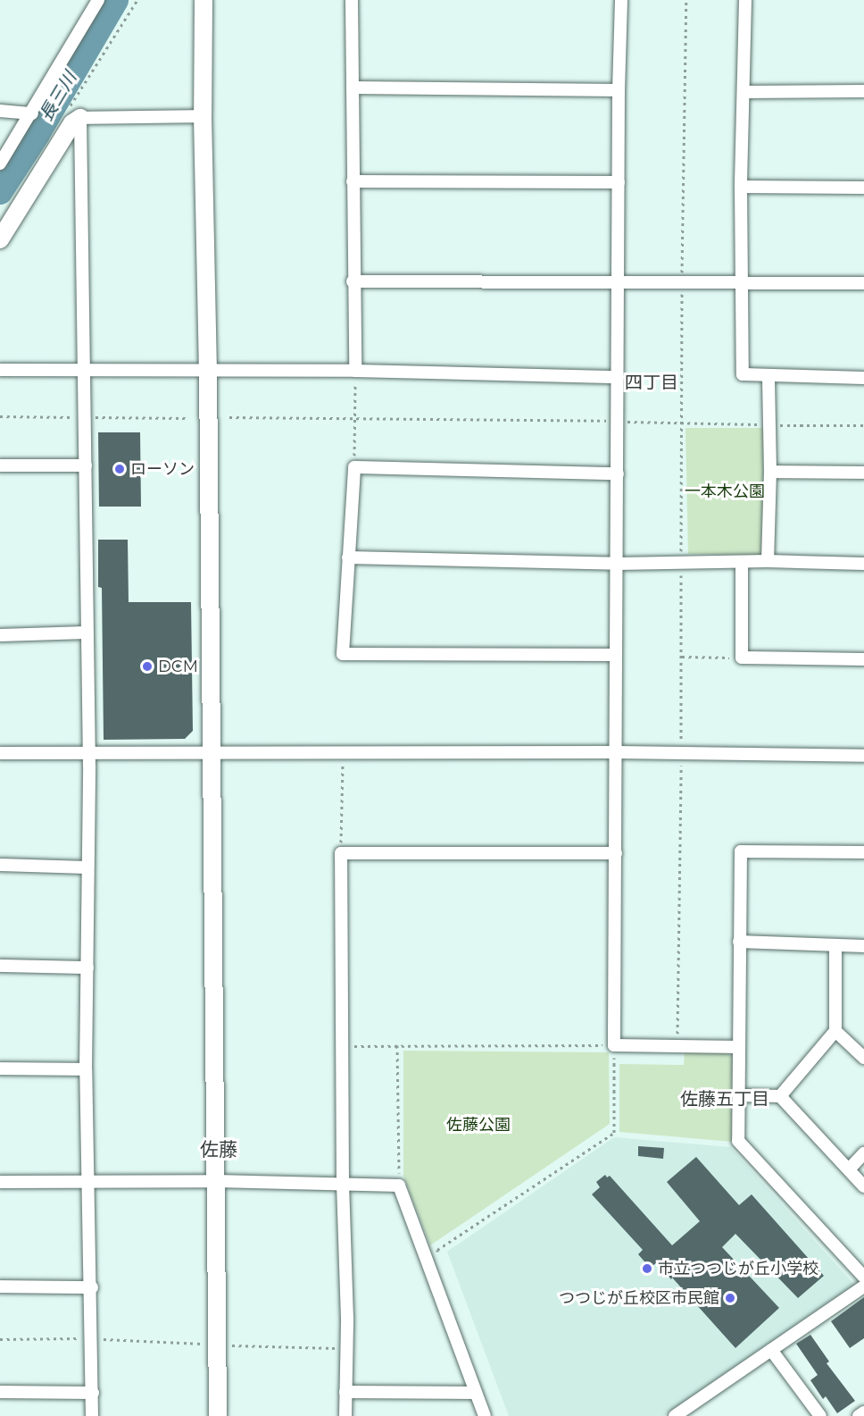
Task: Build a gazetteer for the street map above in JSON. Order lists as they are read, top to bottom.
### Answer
{
  "districts": ["四丁目", "佐藤五丁目", "佐藤"],
  "water": ["長三川"],
  "parks": ["一本木公園", "佐藤公園"],
  "places": [
    "ローソン",
    "DCM",
    "市立つつじが丘小学校",
    "つつじが丘校区市民館"
  ]
}
